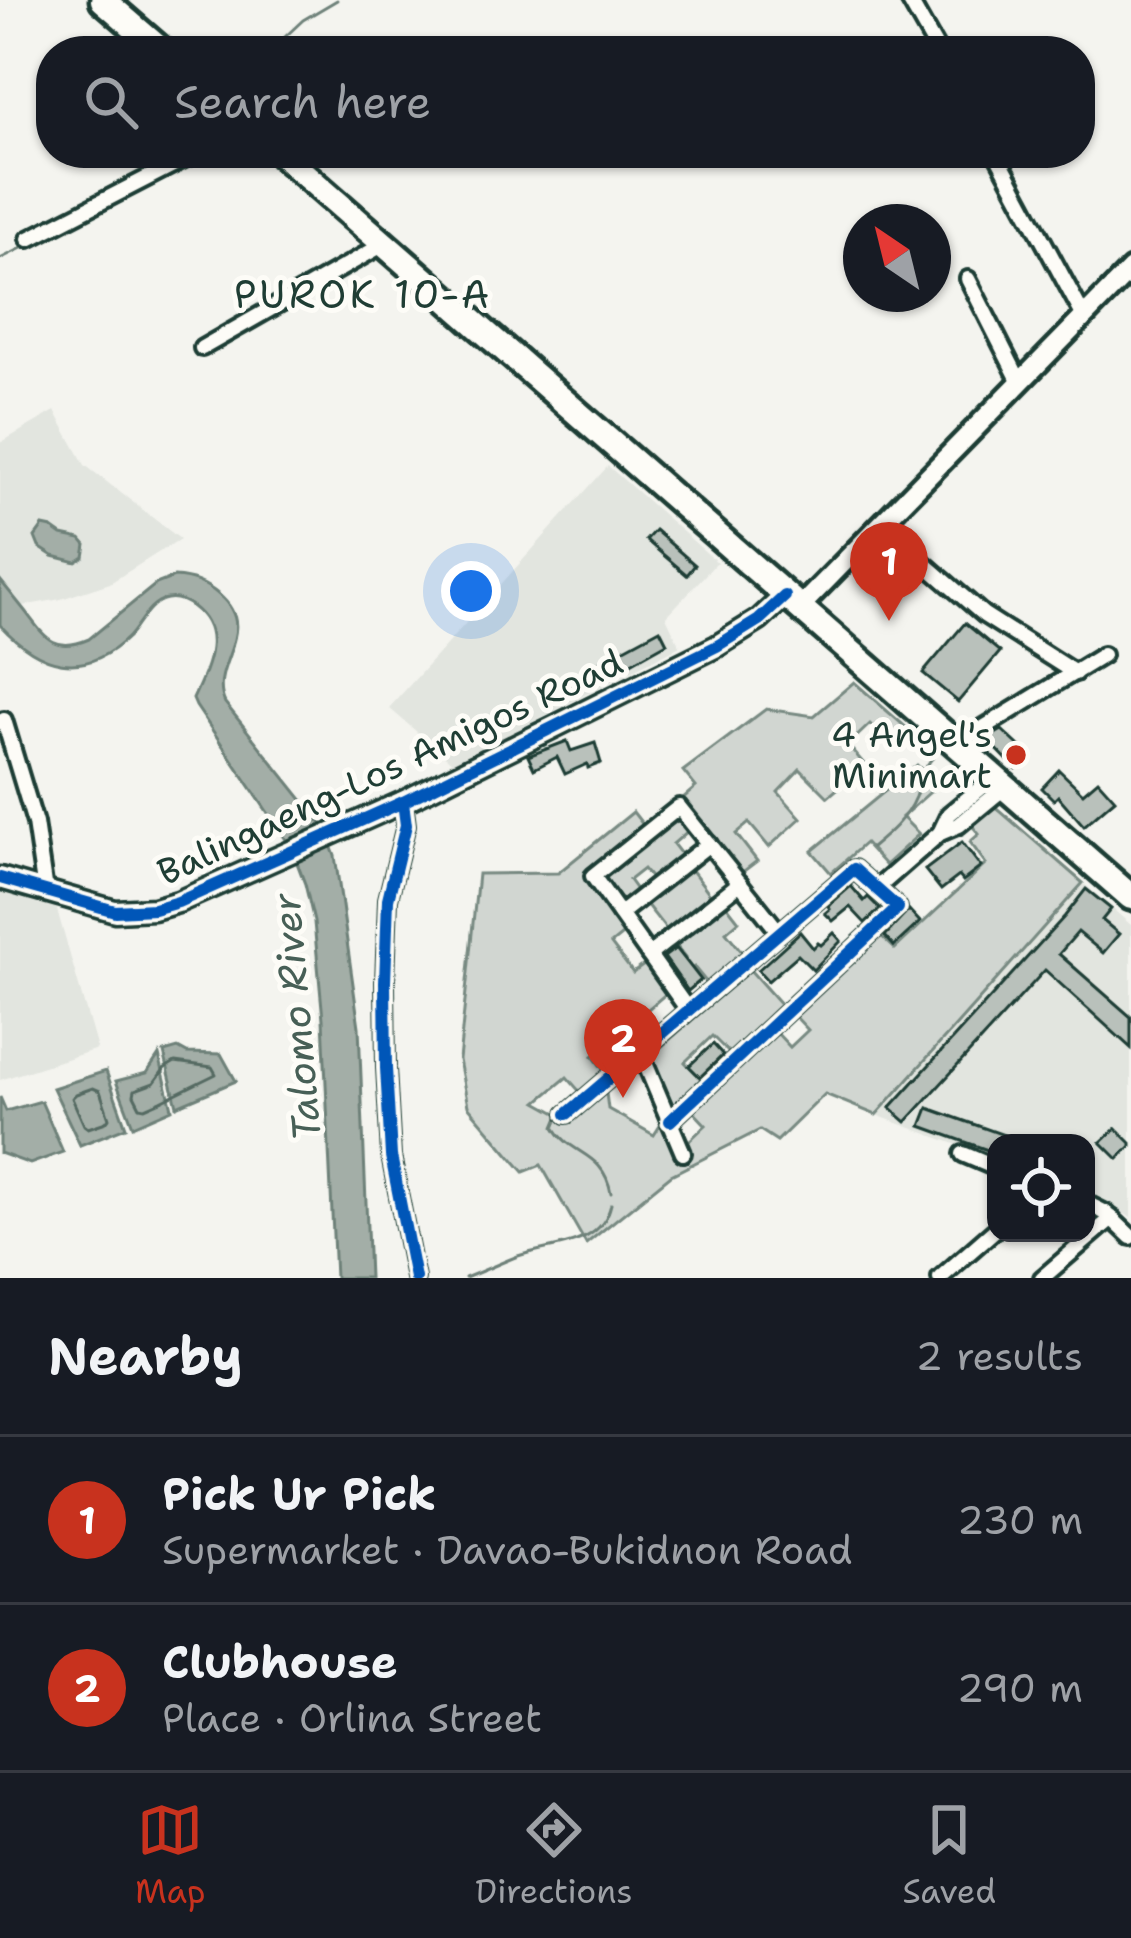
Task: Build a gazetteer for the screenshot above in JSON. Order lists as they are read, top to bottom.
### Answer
{
  "streets": {
    "street": ["Balingaeng-Los Amigos Road"]
  },
  "districts": ["PUROK 10-A"],
  "water": ["Talomo River"],
  "places": ["4 Angel's Minimart"],
  "north": "top left",
  "page": {
    "search": "Search here",
    "pins": ["1", "2"],
    "heading": ["Nearby", "2 results"],
    "list": [
      {
        "mark": "1",
        "name": "Pick Ur Pick",
        "note": "Supermarket · Davao-Bukidnon Road",
        "value": "230 m"
      },
      {
        "mark": "2",
        "name": "Clubhouse",
        "note": "Place · Orlina Street",
        "value": "290 m"
      }
    ],
    "nav": ["Map", "Directions", "Saved"]
  }
}
